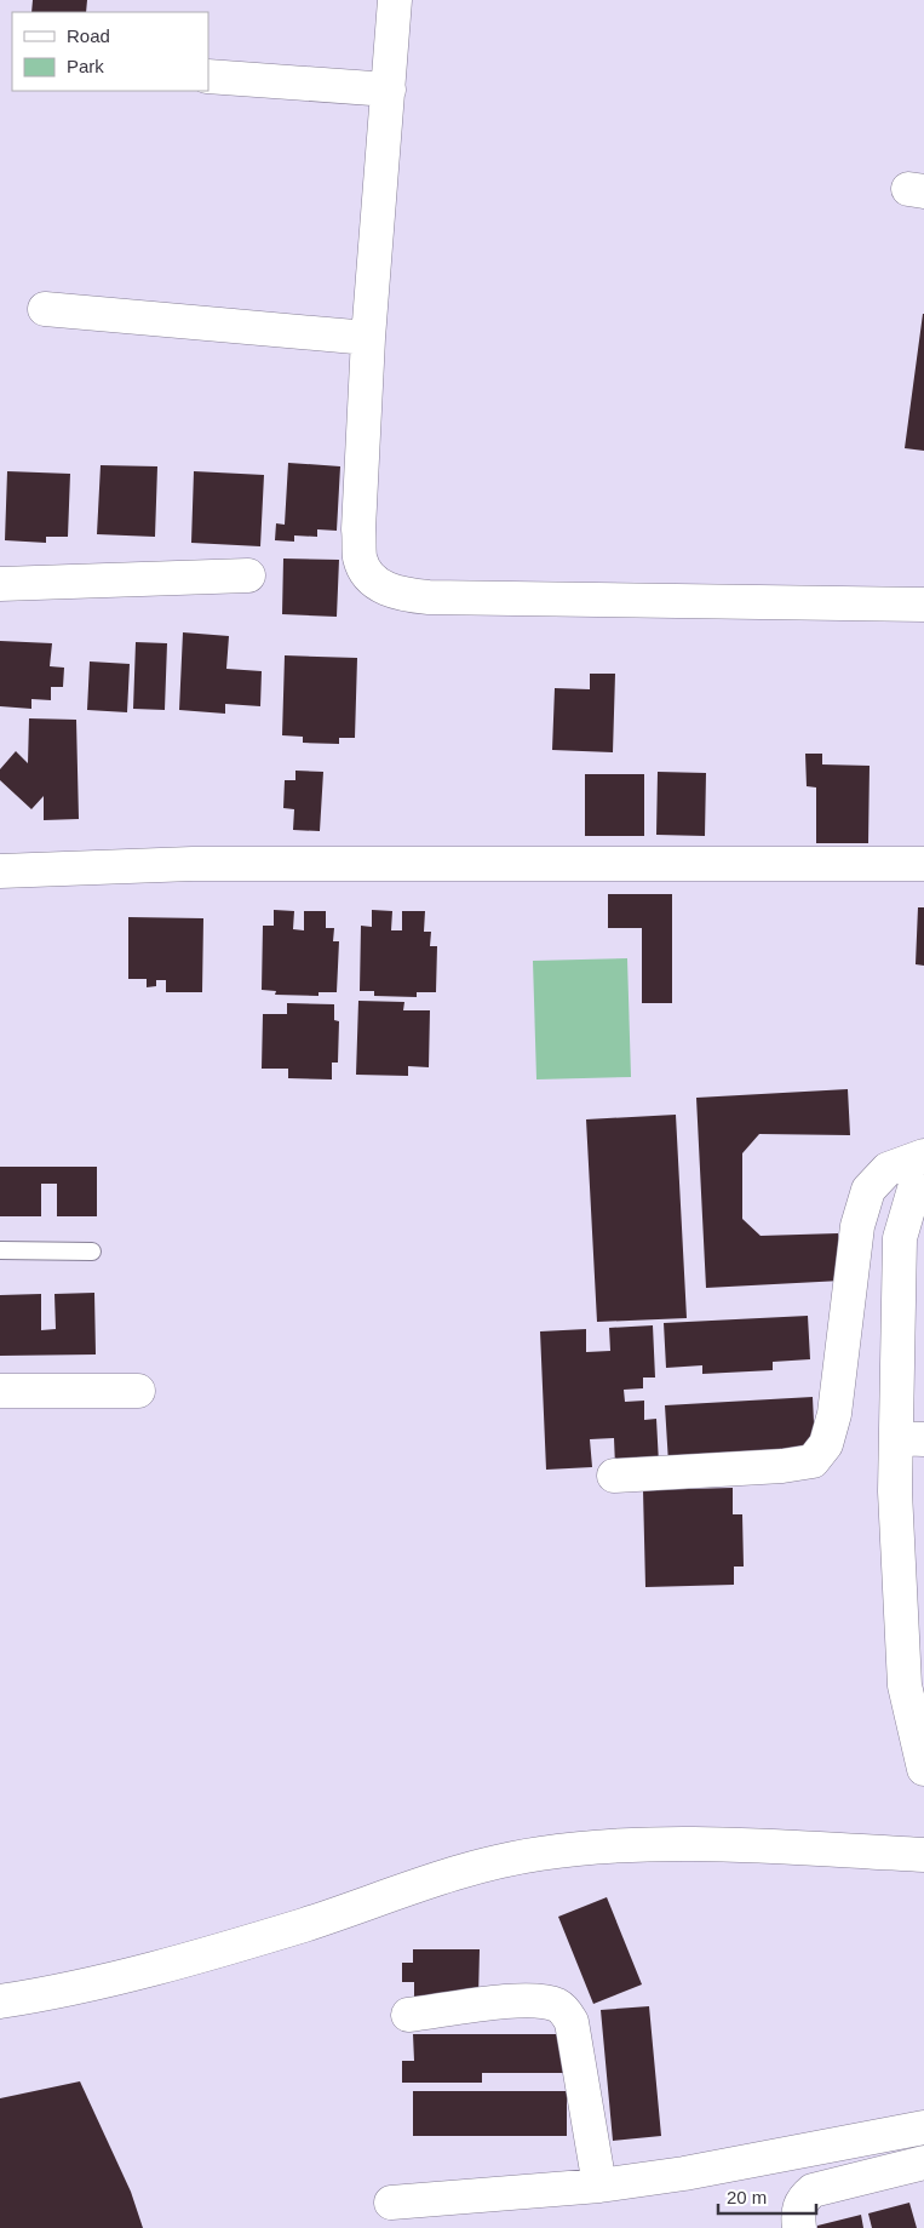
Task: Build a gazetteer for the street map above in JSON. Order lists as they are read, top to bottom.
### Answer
{
  "legend": ["Road", "Park"],
  "scale_bar": "20 m"
}
